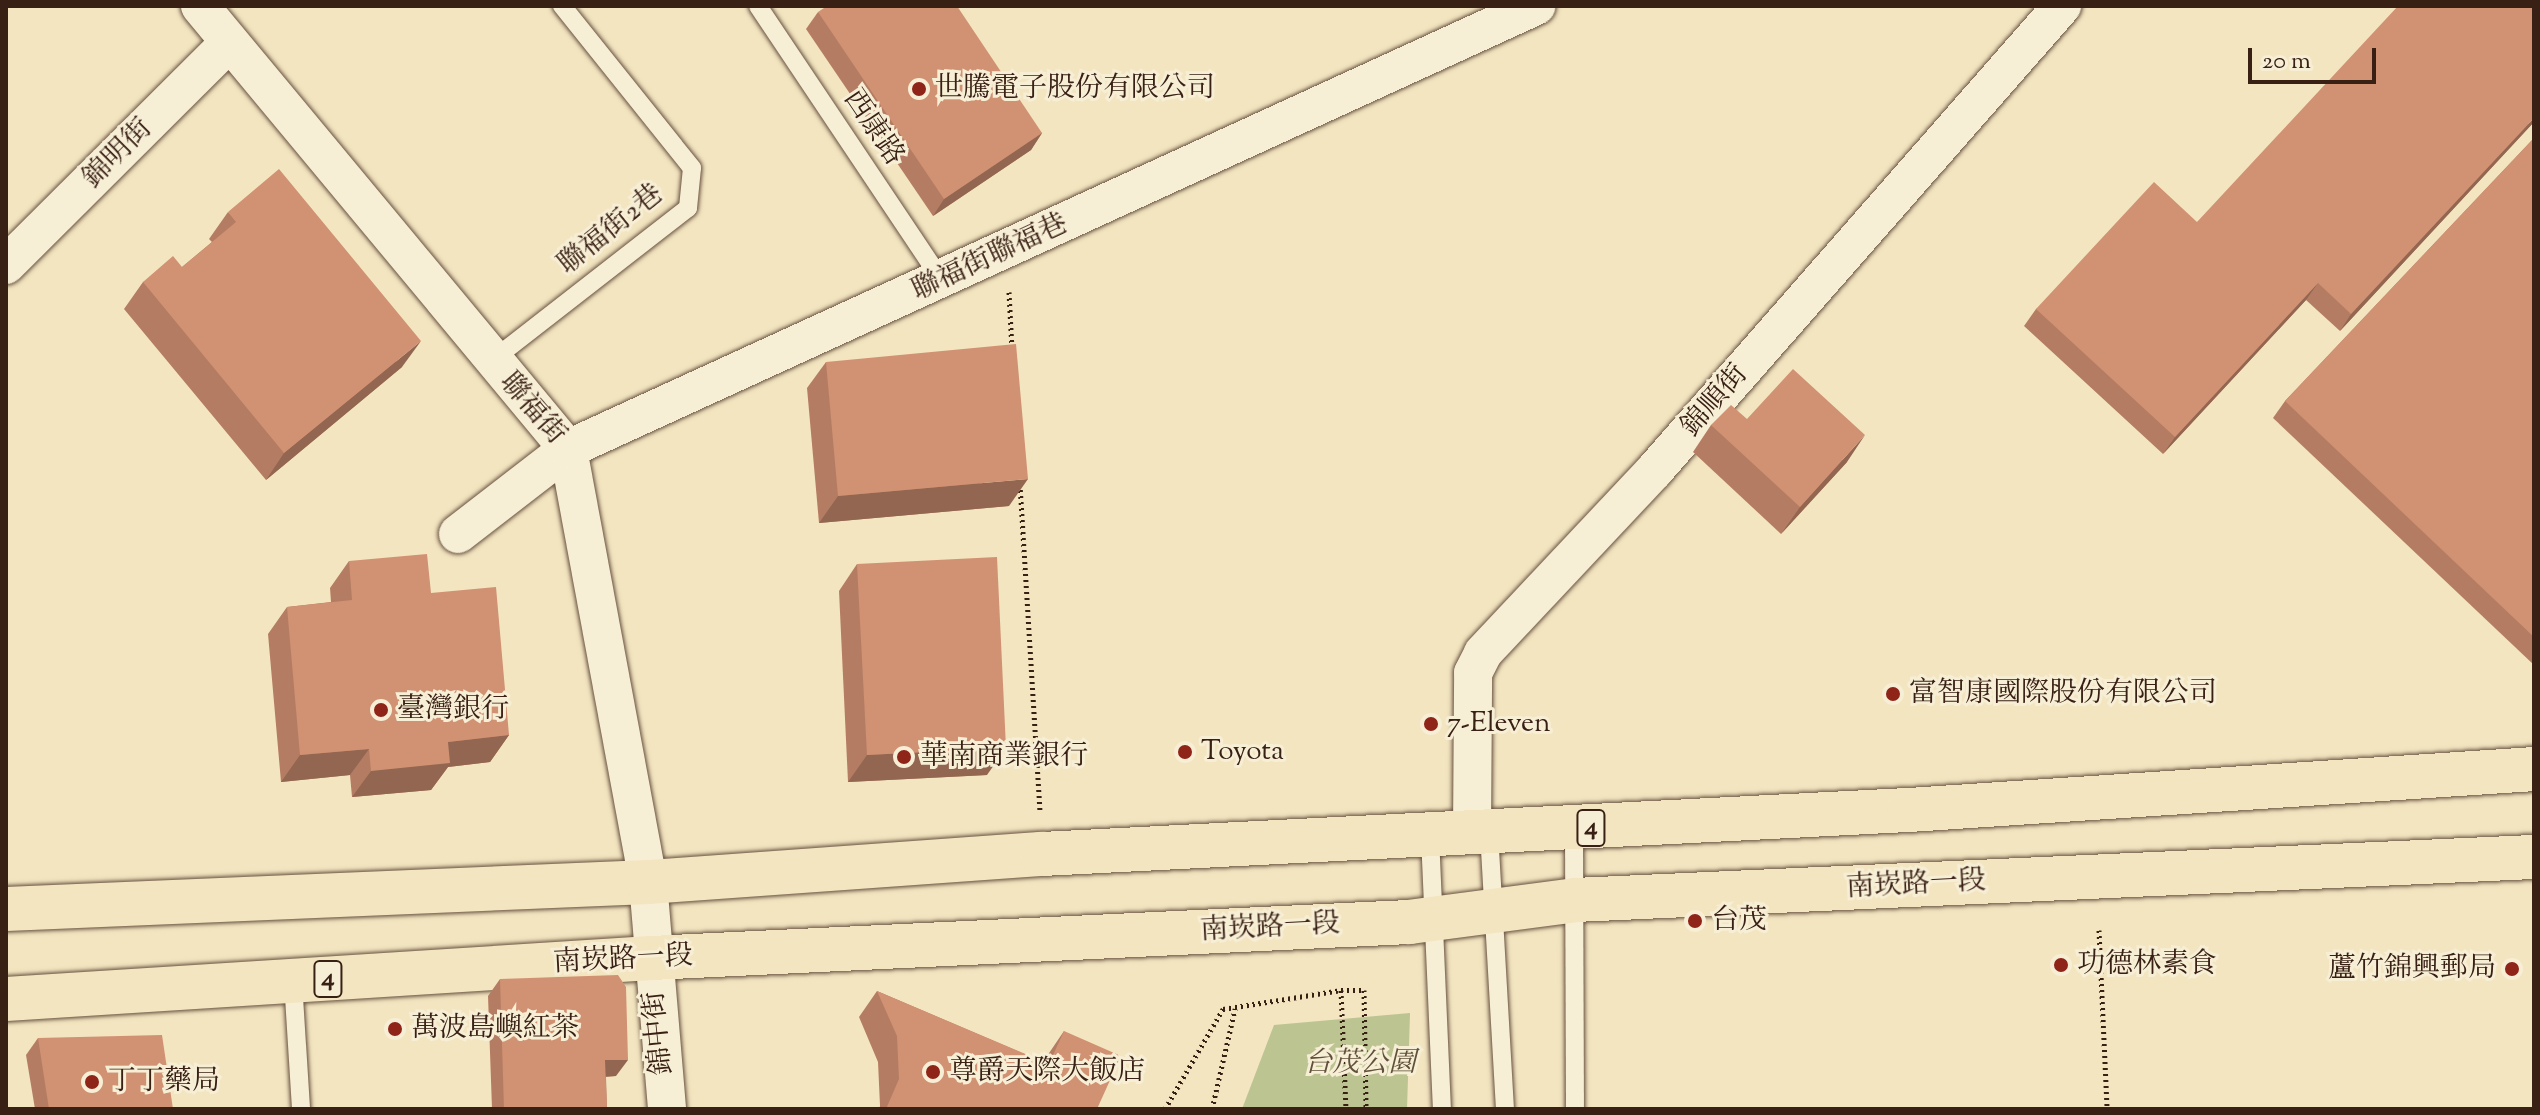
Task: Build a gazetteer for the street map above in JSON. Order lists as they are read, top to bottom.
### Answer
{
  "streets": {
    "main road": ["4", "南崁路一段"],
    "street": [
      "錦明街",
      "聯福街聯福巷",
      "錦順街",
      "聯福街",
      "錦中街"
    ],
    "lane": ["西康路", "聯福街2巷"]
  },
  "crossings": [
    ["西康路", "聯福街聯福巷"],
    ["錦明街", "聯福街"],
    ["聯福街2巷", "聯福街"],
    ["聯福街聯福巷", "聯福街"],
    ["錦順街", "4"],
    ["聯福街", "4"],
    ["聯福街", "南崁路一段"],
    ["聯福街", "錦中街"],
    ["南崁路一段", "錦中街"]
  ],
  "parks": ["台茂公園"],
  "places": [
    "世騰電子股份有限公司",
    "富智康國際股份有限公司",
    "臺灣銀行",
    "7-Eleven",
    "Toyota",
    "華南商業銀行",
    "台茂",
    "功德林素食",
    "蘆竹錦興郵局",
    "萬波島嶼紅茶",
    "尊爵天際大飯店",
    "丁丁藥局"
  ],
  "scale_bar": "20 m"
}
